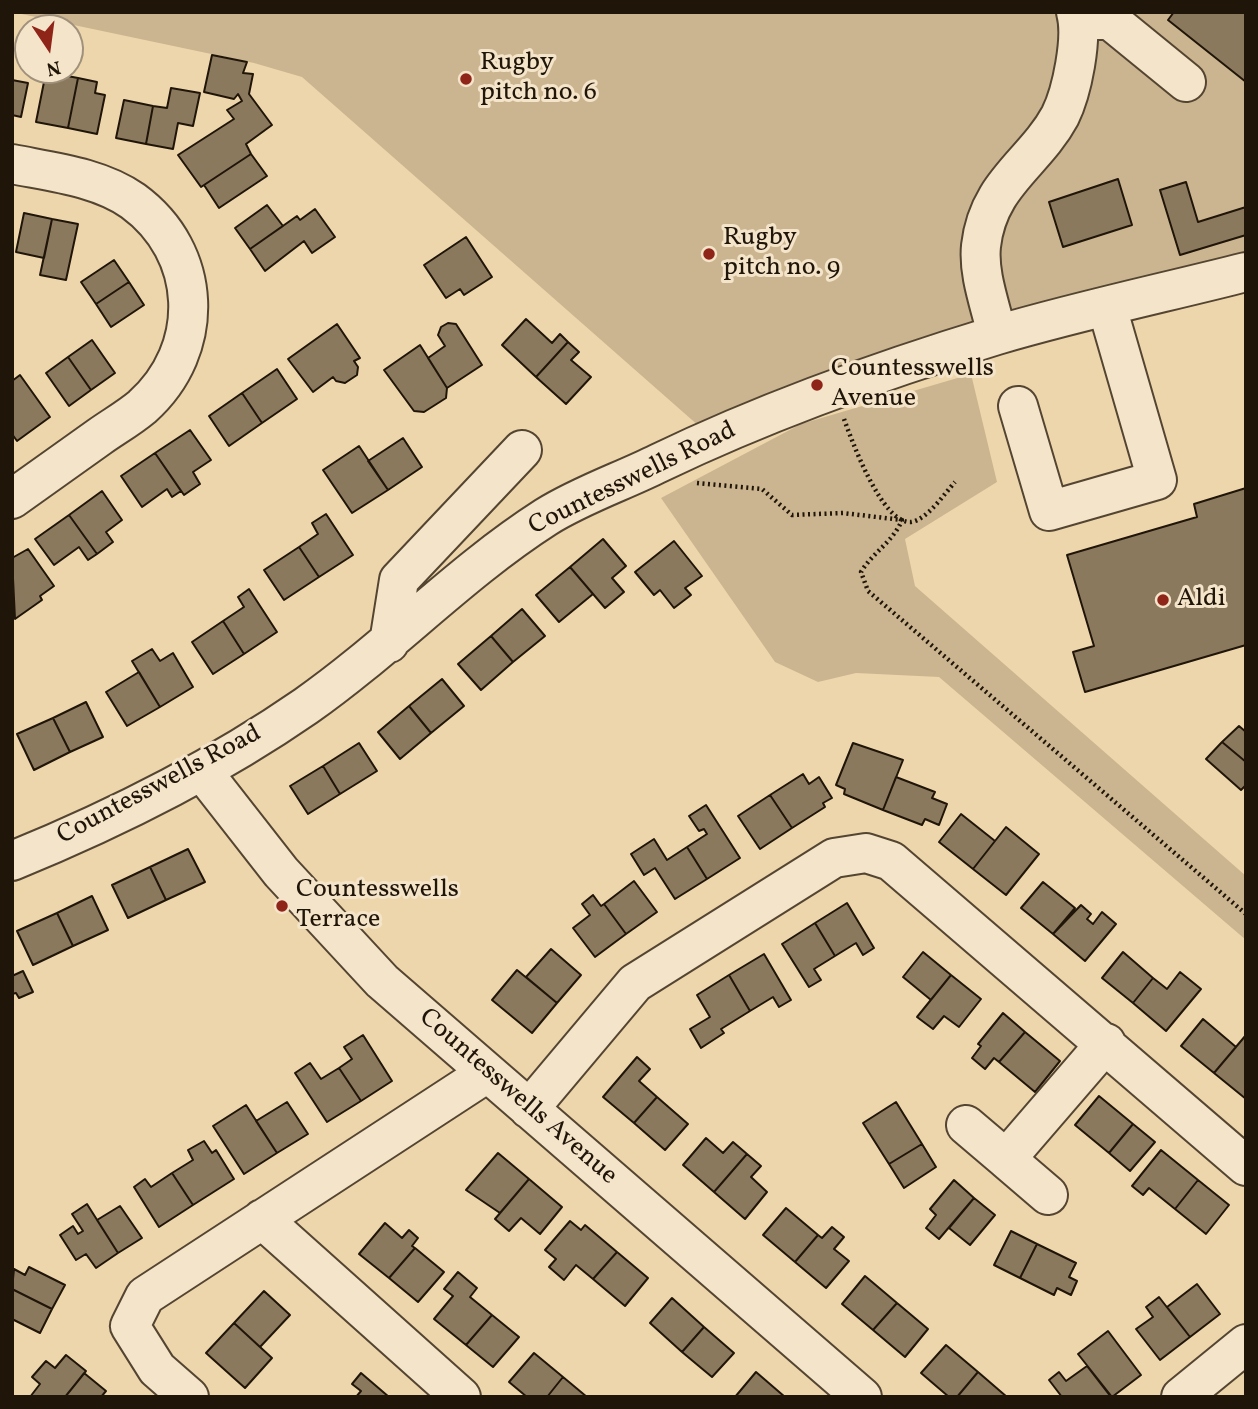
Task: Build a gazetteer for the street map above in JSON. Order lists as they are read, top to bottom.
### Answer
{
  "streets": {
    "street": ["Countesswells Road", "Countesswells Avenue"]
  },
  "crossings": [
    ["Countesswells Road", "Countesswells Avenue"]
  ],
  "places": [
    "Rugby pitch no. 6",
    "Rugby pitch no. 9",
    "Countesswells Avenue",
    "Aldi",
    "Countesswells Terrace"
  ],
  "north": "bottom"
}
